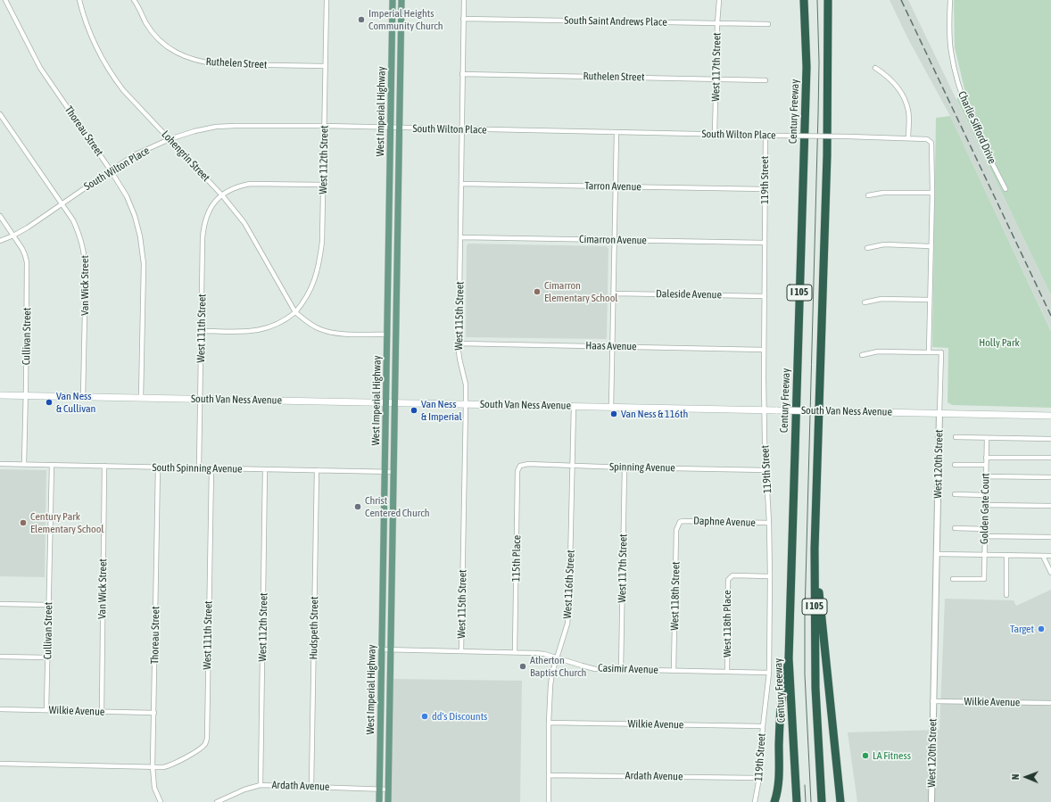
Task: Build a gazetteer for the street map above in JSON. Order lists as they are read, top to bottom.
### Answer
{
  "streets": {
    "highway": ["Century Freeway", "I 105"],
    "main road": ["West Imperial Highway", "South Van Ness Avenue"],
    "street": [
      "South Saint Andrews Place",
      "Ruthelen Street",
      "West 117th Street",
      "Charlie Sifford Drive",
      "South Wilton Place",
      "Thoreau Street",
      "Lohengrin Street",
      "West 112th Street",
      "119th Street",
      "Tarron Avenue",
      "Cimarron Avenue",
      "Van Wick Street",
      "Daleside Avenue",
      "West 115th Street",
      "West 111th Street",
      "Cullivan Street",
      "Haas Avenue",
      "West 120th Street",
      "Spinning Avenue",
      "South Spinning Avenue",
      "Golden Gate Court",
      "Daphne Avenue",
      "115th Place",
      "West 116th Street",
      "West 118th Street",
      "West 118th Place",
      "Hudspeth Street",
      "Casimir Avenue",
      "Wilkie Avenue",
      "Ardath Avenue"
    ]
  },
  "crossings": [
    ["South Saint Andrews Place", "West 117th Street"],
    ["South Saint Andrews Place", "West 115th Street"],
    ["Ruthelen Street", "West 117th Street"],
    ["Ruthelen Street", "West 112th Street"],
    ["Ruthelen Street", "West 115th Street"],
    ["West 117th Street", "South Wilton Place"],
    ["West 117th Street", "Spinning Avenue"],
    ["West 117th Street", "Casimir Avenue"],
    ["West Imperial Highway", "South Wilton Place"],
    ["West Imperial Highway", "South Van Ness Avenue"],
    ["West Imperial Highway", "South Spinning Avenue"],
    ["West Imperial Highway", "Casimir Avenue"],
    ["West Imperial Highway", "Ardath Avenue"],
    ["South Wilton Place", "Thoreau Street"],
    ["South Wilton Place", "Lohengrin Street"],
    ["South Wilton Place", "West 112th Street"],
    ["South Wilton Place", "119th Street"],
    ["South Wilton Place", "Van Wick Street"],
    ["South Wilton Place", "West 115th Street"],
    ["South Wilton Place", "Cullivan Street"],
    ["Thoreau Street", "West 111th Street"],
    ["Thoreau Street", "South Van Ness Avenue"],
    ["Thoreau Street", "South Spinning Avenue"],
    ["Thoreau Street", "Wilkie Avenue"],
    ["Lohengrin Street", "West 112th Street"],
    ["Lohengrin Street", "West 111th Street"],
    ["West 112th Street", "South Spinning Avenue"],
    ["West 112th Street", "Ardath Avenue"],
    ["119th Street", "Tarron Avenue"],
    ["119th Street", "Cimarron Avenue"],
    ["119th Street", "Daleside Avenue"],
    ["119th Street", "Haas Avenue"],
    ["119th Street", "South Van Ness Avenue"],
    ["119th Street", "Spinning Avenue"],
    ["119th Street", "Daphne Avenue"],
    ["119th Street", "West 118th Place"],
    ["119th Street", "Casimir Avenue"],
    ["119th Street", "Wilkie Avenue"],
    ["119th Street", "Ardath Avenue"],
    ["Tarron Avenue", "West 115th Street"],
    ["Cimarron Avenue", "West 115th Street"],
    ["Van Wick Street", "South Van Ness Avenue"],
    ["Van Wick Street", "South Spinning Avenue"],
    ["Van Wick Street", "Wilkie Avenue"],
    ["West 115th Street", "Haas Avenue"],
    ["West 115th Street", "South Van Ness Avenue"],
    ["West 115th Street", "Casimir Avenue"],
    ["West 111th Street", "South Van Ness Avenue"],
    ["West 111th Street", "South Spinning Avenue"],
    ["Cullivan Street", "South Van Ness Avenue"],
    ["Cullivan Street", "South Spinning Avenue"],
    ["Cullivan Street", "Wilkie Avenue"],
    ["South Van Ness Avenue", "West 120th Street"],
    ["South Van Ness Avenue", "West 116th Street"],
    ["West 120th Street", "Wilkie Avenue"],
    ["Spinning Avenue", "115th Place"],
    ["Spinning Avenue", "West 116th Street"],
    ["South Spinning Avenue", "Hudspeth Street"],
    ["Daphne Avenue", "West 118th Street"],
    ["115th Place", "Casimir Avenue"],
    ["West 116th Street", "Casimir Avenue"],
    ["West 116th Street", "Wilkie Avenue"],
    ["West 116th Street", "Ardath Avenue"],
    ["West 118th Street", "Casimir Avenue"],
    ["West 118th Place", "Casimir Avenue"],
    ["Hudspeth Street", "Ardath Avenue"]
  ],
  "parks": ["Holly Park"],
  "places": [
    "Imperial Heights Community Church",
    "Cimarron Elementary School",
    "Van Ness & Cullivan",
    "Van Ness & Imperial",
    "Van Ness & 116th",
    "Christ Centered Church",
    "Century Park Elementary School",
    "Target",
    "Atherton Baptist Church",
    "dd's Discounts",
    "LA Fitness"
  ],
  "north": "left"
}
